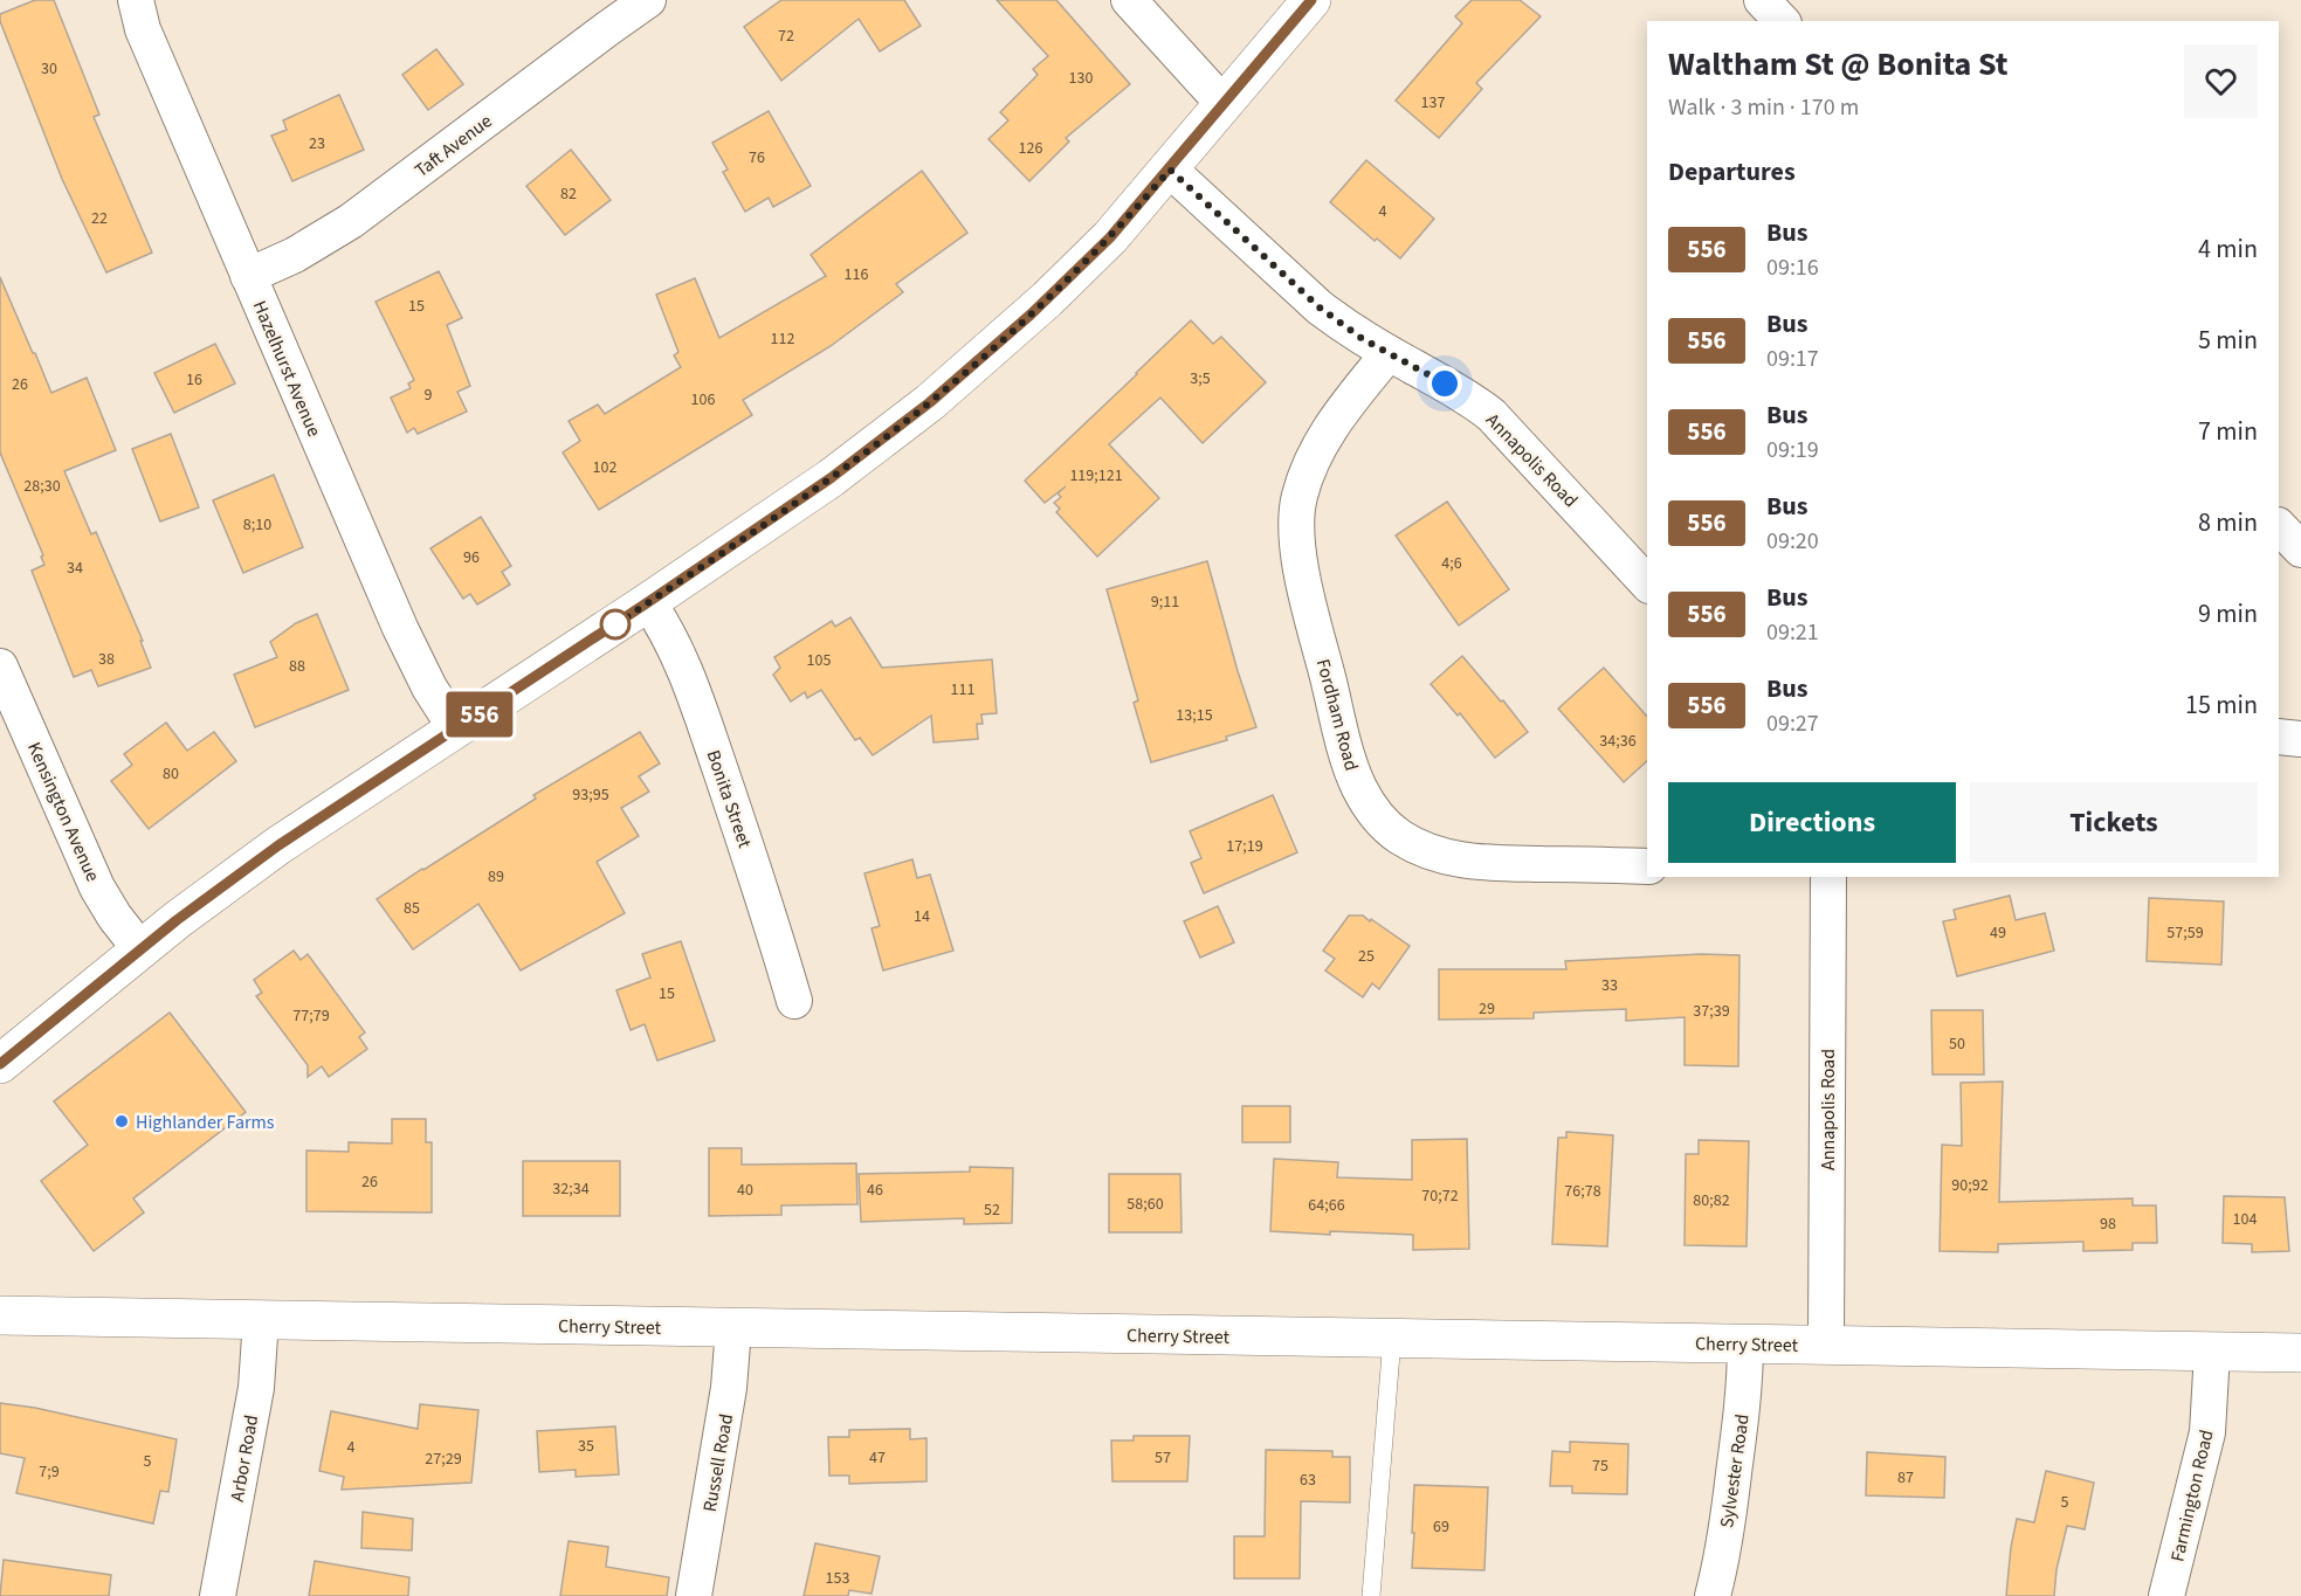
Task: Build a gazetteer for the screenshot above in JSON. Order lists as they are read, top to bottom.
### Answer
{
  "streets": {
    "street": [
      "Taft Avenue",
      "Hazelhurst Avenue",
      "Annapolis Road",
      "Fordham Road",
      "Bonita Street",
      "Kensington Avenue",
      "Cherry Street",
      "Arbor Road",
      "Russell Road",
      "Sylvester Road",
      "Farmington Road"
    ]
  },
  "crossings": [
    ["Taft Avenue", "Hazelhurst Avenue"],
    ["Annapolis Road", "Fordham Road"],
    ["Annapolis Road", "Cherry Street"],
    ["Cherry Street", "Arbor Road"],
    ["Cherry Street", "Russell Road"],
    ["Cherry Street", "Sylvester Road"],
    ["Cherry Street", "Farmington Road"]
  ],
  "places": ["Highlander Farms"],
  "lines": ["bus line 556"],
  "house_numbers": [
    "72",
    "30",
    "130",
    "137",
    "23",
    "126",
    "76",
    "82",
    "4",
    "22",
    "116",
    "15",
    "112",
    "3;5",
    "16",
    "26",
    "9",
    "106",
    "102",
    "119;121",
    "28;30",
    "8;10",
    "96",
    "4;6",
    "34",
    "9;11",
    "38",
    "105",
    "88",
    "111",
    "13;15",
    "34;36",
    "80",
    "93;95",
    "17;19",
    "89",
    "85",
    "14",
    "49",
    "57;59",
    "25",
    "33",
    "15",
    "29",
    "37;39",
    "77;79",
    "50",
    "26",
    "90;92",
    "32;34",
    "40",
    "46",
    "76;78",
    "70;72",
    "80;82",
    "58;60",
    "64;66",
    "52",
    "104",
    "98",
    "35",
    "4",
    "47",
    "57",
    "27;29",
    "5",
    "75",
    "7;9",
    "87",
    "63",
    "5",
    "69",
    "153"
  ],
  "page": {
    "on_map": "556",
    "heading": [
      ["Waltham St @ Bonita St", "Walk · 3 min · 170 m"],
      "Departures"
    ],
    "list": [
      {
        "mark": "556",
        "name": "Bus",
        "note": "09:16",
        "value": "4 min"
      },
      {
        "mark": "556",
        "name": "Bus",
        "note": "09:17",
        "value": "5 min"
      },
      {
        "mark": "556",
        "name": "Bus",
        "note": "09:19",
        "value": "7 min"
      },
      {
        "mark": "556",
        "name": "Bus",
        "note": "09:20",
        "value": "8 min"
      },
      {
        "mark": "556",
        "name": "Bus",
        "note": "09:21",
        "value": "9 min"
      },
      {
        "mark": "556",
        "name": "Bus",
        "note": "09:27",
        "value": "15 min"
      }
    ],
    "buttons": ["Directions", "Tickets"]
  }
}
